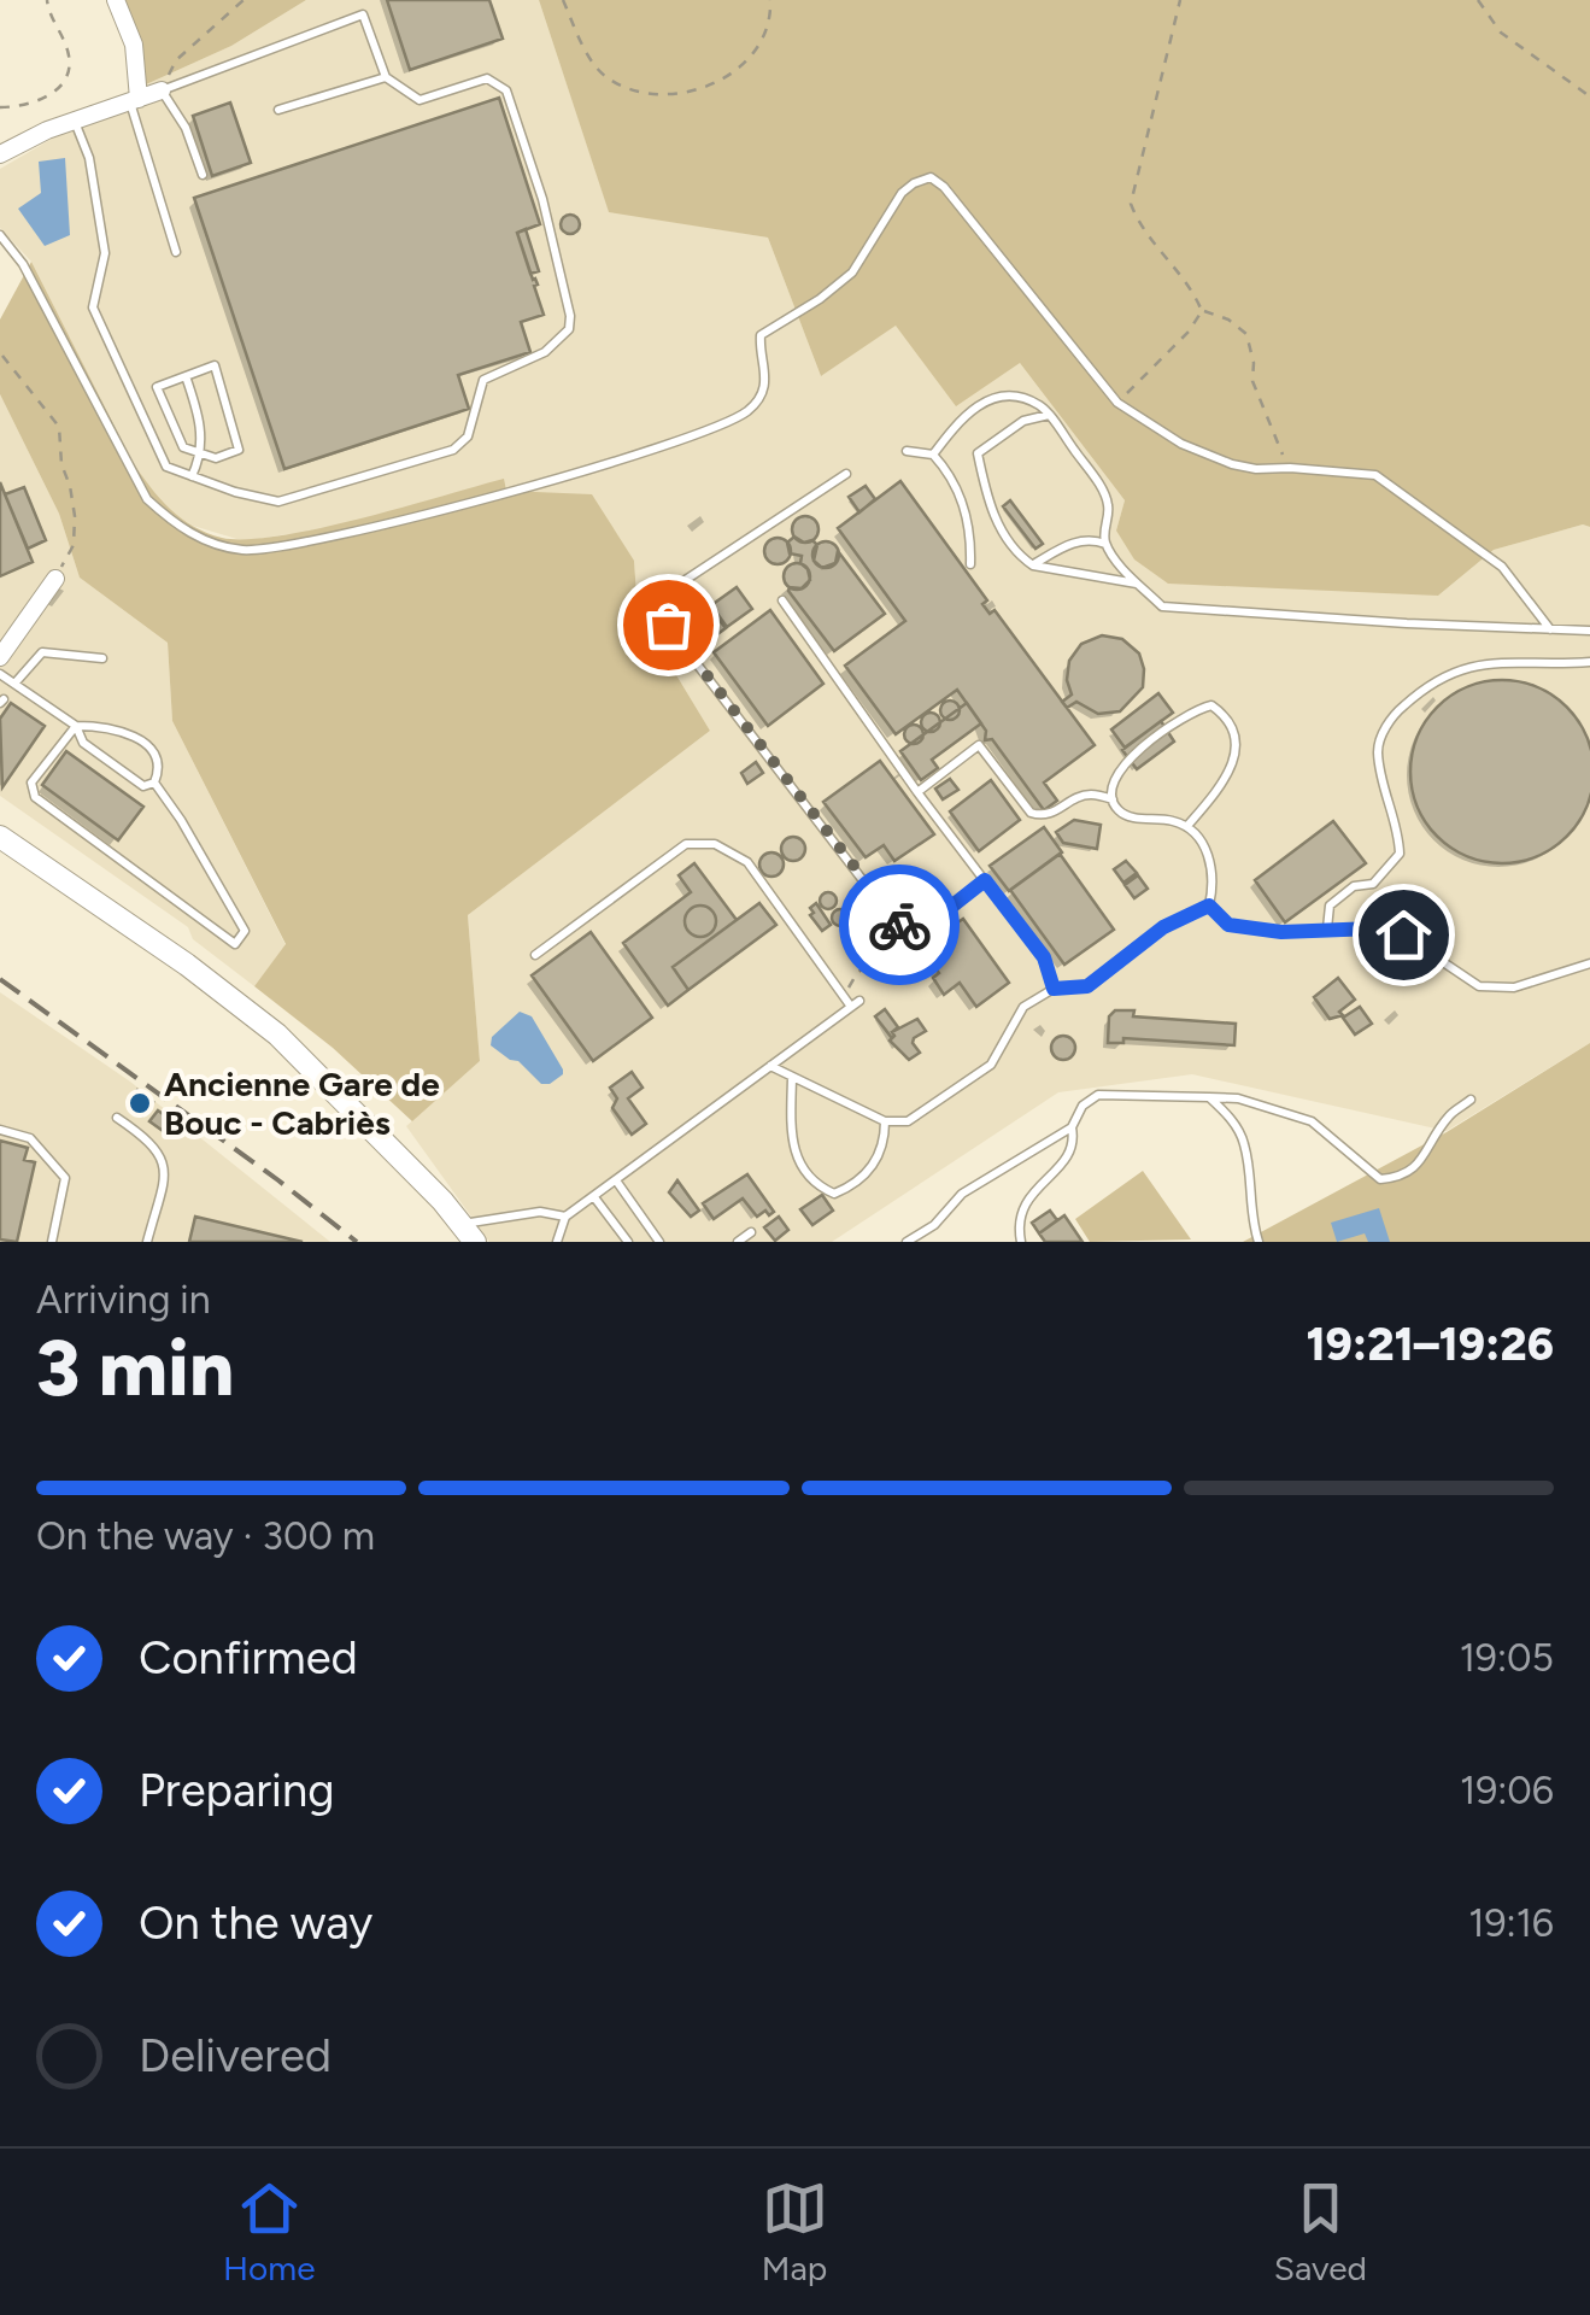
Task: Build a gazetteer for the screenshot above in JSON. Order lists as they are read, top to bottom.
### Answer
{
  "places": ["Ancienne Gare de Bouc - Cabriès"],
  "page": {
    "heading": ["3 min", "Arriving in", "19:21–19:26"],
    "bar": "On the way · 300 m",
    "list": [
      ["Confirmed", "19:05"],
      ["Preparing", "19:06"],
      ["On the way", "19:16"],
      "Delivered"
    ],
    "tabs": ["Home", "Map", "Saved"]
  }
}
